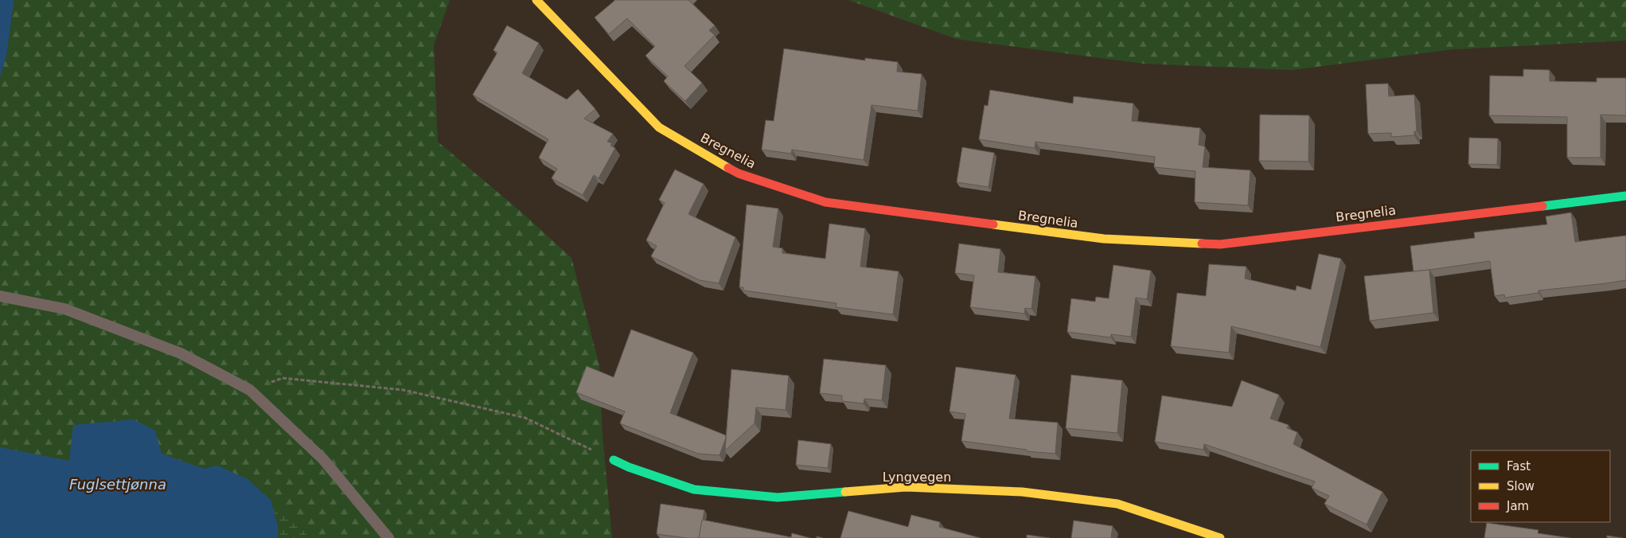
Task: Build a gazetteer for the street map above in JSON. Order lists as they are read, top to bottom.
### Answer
{
  "streets": {
    "street": ["Bregnelia", "Lyngvegen"]
  },
  "water": ["Fuglsettjønna"],
  "legend": ["Fast", "Slow", "Jam"]
}
